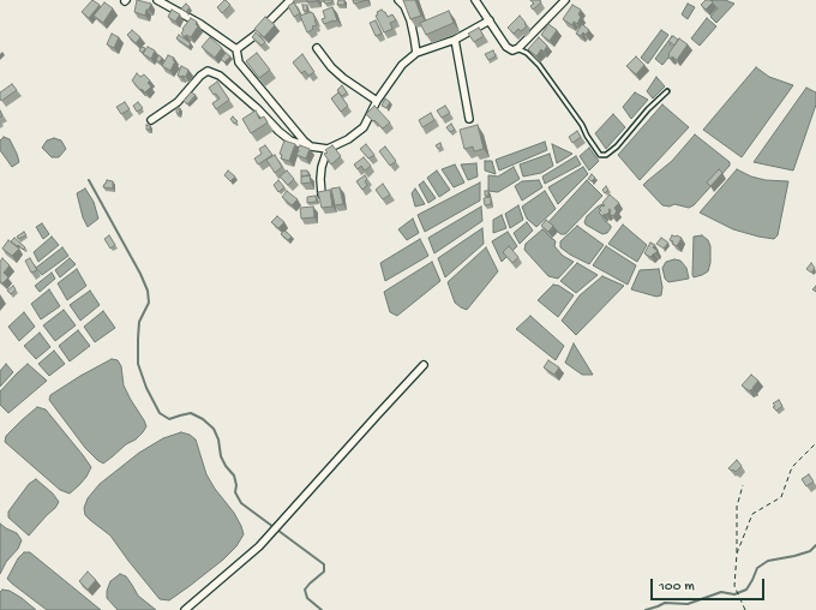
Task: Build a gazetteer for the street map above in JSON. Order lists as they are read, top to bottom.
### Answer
{
  "scale_bar": "100 m"
}
